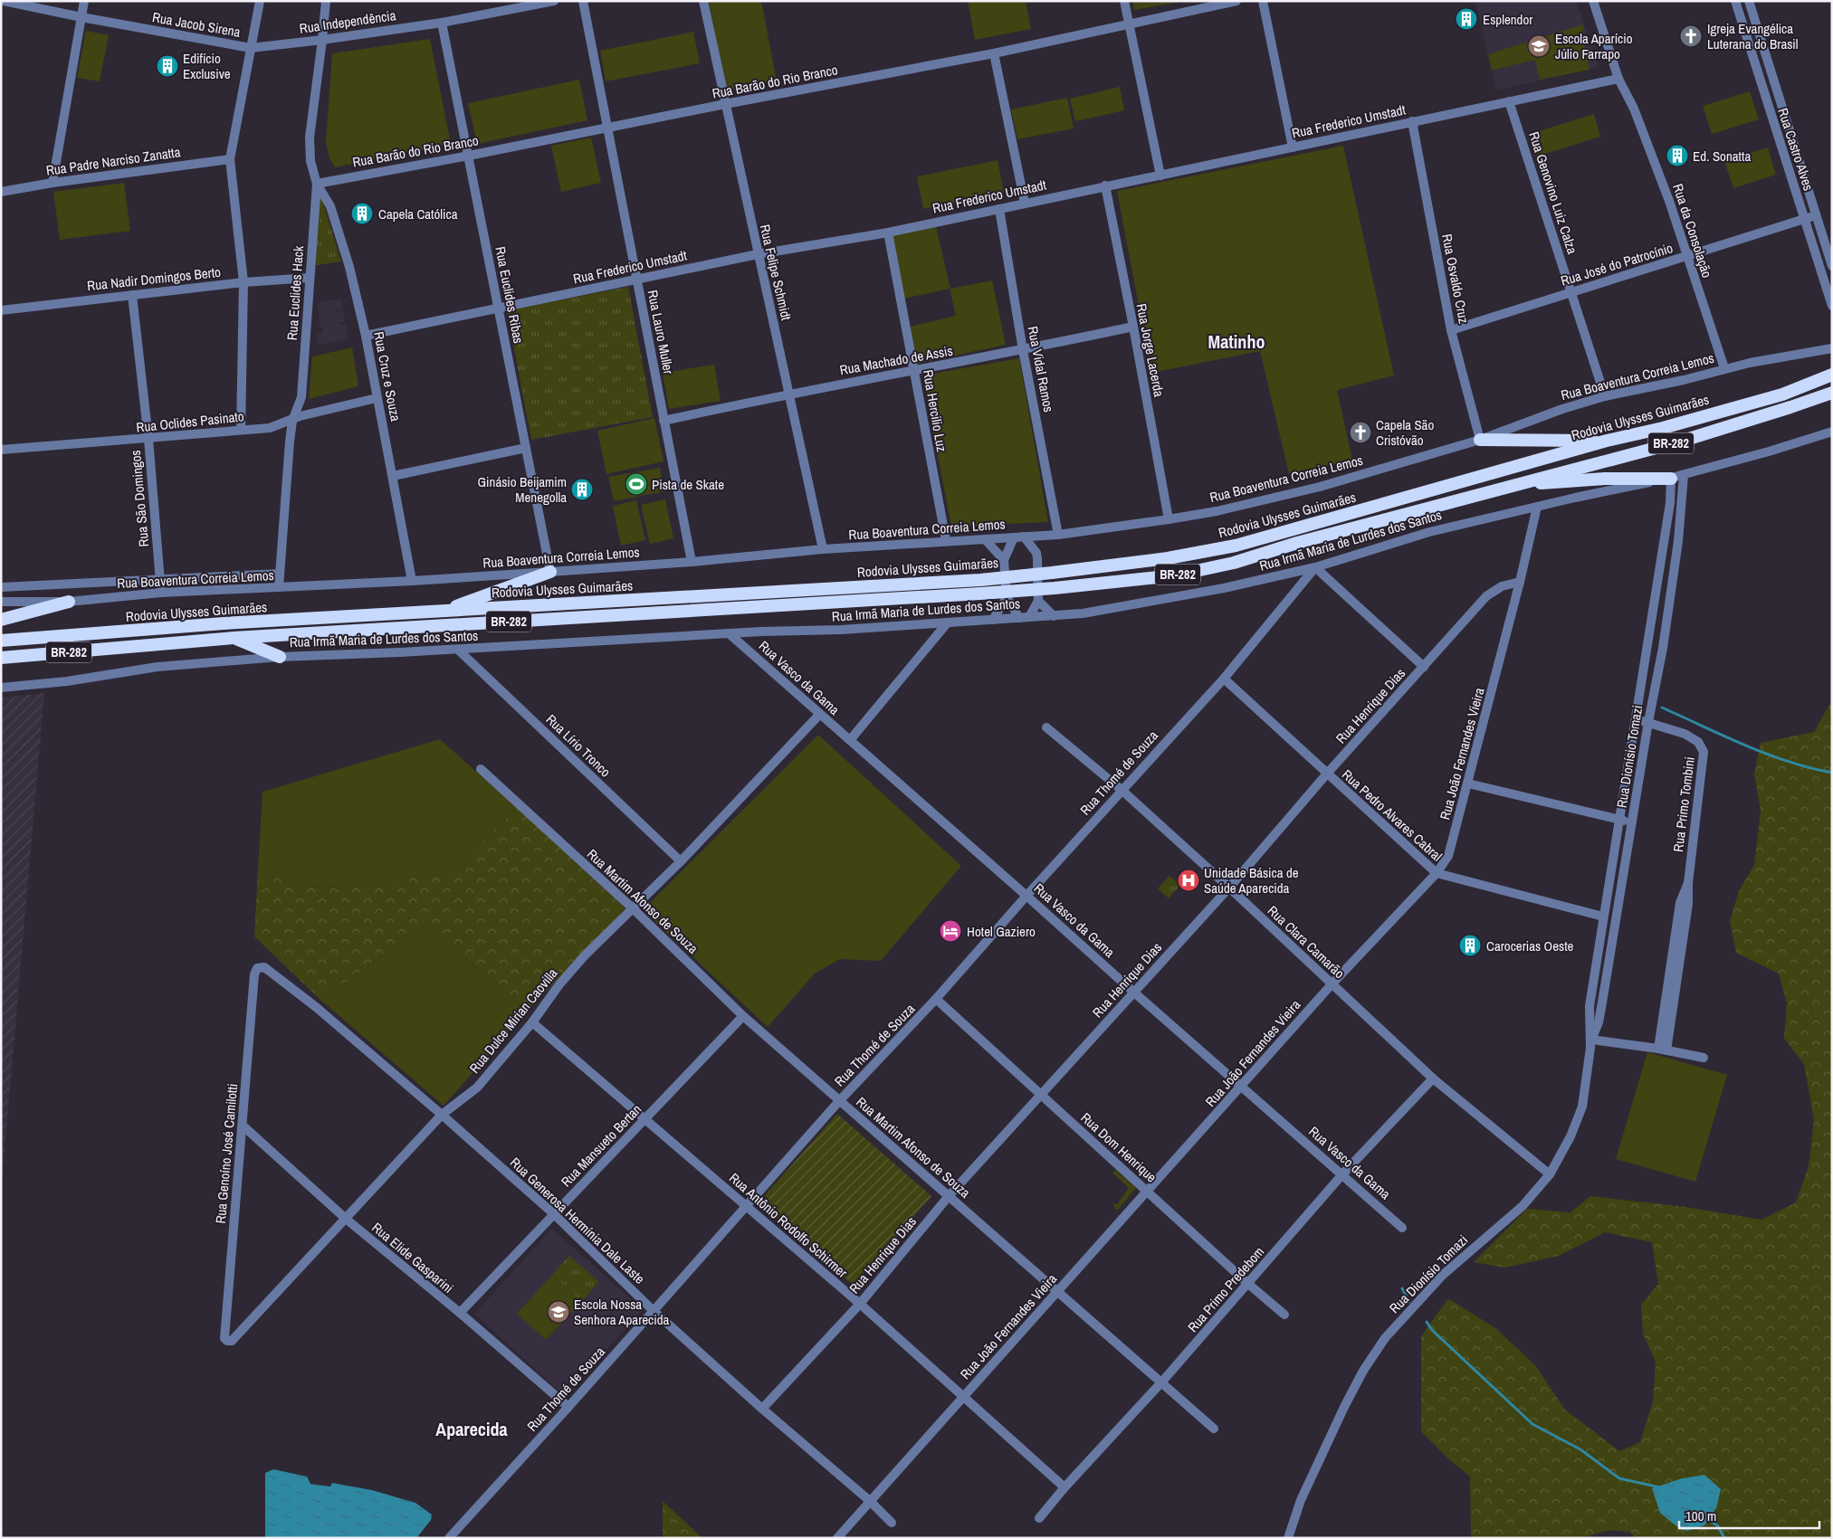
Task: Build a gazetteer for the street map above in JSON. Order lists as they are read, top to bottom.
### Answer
{
  "streets": {
    "highway": ["Rodovia Ulysses Guimarães", "BR-282"],
    "street": [
      "Rua Independência",
      "Rua Jacob Sirena",
      "Rua Barão do Rio Branco",
      "Rua Frederico Umstadt",
      "Rua Castro Alves",
      "Rua Padre Narciso Zanatta",
      "Rua Genovino Luiz Calza",
      "Rua da Consolação",
      "Rua José do Patrocínio",
      "Rua Felipe Schmidt",
      "Rua Nadir Domingos Berto",
      "Rua Osvaldo Cruz",
      "Rua Euclides Hack",
      "Rua Euclides Ribas",
      "Rua Lauro Muller",
      "Rua Jorge Lacerda",
      "Rua Machado de Assis",
      "Rua Vidal Ramos",
      "Rua Cruz e Souza",
      "Rua Boaventura Correia Lemos",
      "Rua Hercilio Luz",
      "Rua Oclides Pasinato",
      "Rua São Domingos",
      "Rua Irmã Maria de Lurdes dos Santos",
      "Rua Vasco da Gama",
      "Rua Henrique Dias",
      "Rua Lírio Tronco",
      "Rua João Fernandes Vieira",
      "Rua Dionísio Tomazi",
      "Rua Thomé de Souza",
      "Rua Primo Tombini",
      "Rua Pedro Alvares Cabral",
      "Rua Martim Afonso de Souza",
      "Rua Clara Camarão",
      "Rua Dulce Mirian Caovilla",
      "Rua Mansueto Bertan",
      "Rua Dom Henrique",
      "Rua Genoíno José Camilotti",
      "Rua Generosa Hermínia Dale Laste",
      "Rua Antônio Rodolfo Schirmer",
      "Rua Elide Gasparini",
      "Rua Primo Predebom"
    ]
  },
  "crossings": [
    ["Rua Independência", "Rua Jacob Sirena"],
    ["Rua Independência", "Rua Euclides Hack"],
    ["Rua Independência", "Rua Euclides Ribas"],
    ["Rua Barão do Rio Branco", "Rua Felipe Schmidt"],
    ["Rua Barão do Rio Branco", "Rua Euclides Hack"],
    ["Rua Barão do Rio Branco", "Rua Euclides Ribas"],
    ["Rua Barão do Rio Branco", "Rua Lauro Muller"],
    ["Rua Barão do Rio Branco", "Rua Cruz e Souza"],
    ["Rua Frederico Umstadt", "Rua Genovino Luiz Calza"],
    ["Rua Frederico Umstadt", "Rua da Consolação"],
    ["Rua Frederico Umstadt", "Rua Felipe Schmidt"],
    ["Rua Frederico Umstadt", "Rua Osvaldo Cruz"],
    ["Rua Frederico Umstadt", "Rua Euclides Ribas"],
    ["Rua Frederico Umstadt", "Rua Lauro Muller"],
    ["Rua Frederico Umstadt", "Rua Jorge Lacerda"],
    ["Rua Frederico Umstadt", "Rua Vidal Ramos"],
    ["Rua Frederico Umstadt", "Rua Cruz e Souza"],
    ["Rua Frederico Umstadt", "Rua Hercilio Luz"],
    ["Rua Castro Alves", "Rua José do Patrocínio"],
    ["Rua Genovino Luiz Calza", "Rua José do Patrocínio"],
    ["Rua Genovino Luiz Calza", "Rua Boaventura Correia Lemos"],
    ["Rua da Consolação", "Rua José do Patrocínio"],
    ["Rua da Consolação", "Rua Boaventura Correia Lemos"],
    ["Rua José do Patrocínio", "Rua Osvaldo Cruz"],
    ["Rua Felipe Schmidt", "Rua Machado de Assis"],
    ["Rua Felipe Schmidt", "Rua Boaventura Correia Lemos"],
    ["Rua Nadir Domingos Berto", "Rua Euclides Hack"],
    ["Rua Nadir Domingos Berto", "Rua São Domingos"],
    ["Rua Osvaldo Cruz", "Rua Boaventura Correia Lemos"],
    ["Rua Euclides Hack", "Rua Cruz e Souza"],
    ["Rua Euclides Hack", "Rua Boaventura Correia Lemos"],
    ["Rua Euclides Hack", "Rua Oclides Pasinato"],
    ["Rua Euclides Ribas", "Rua Boaventura Correia Lemos"],
    ["Rua Lauro Muller", "Rua Machado de Assis"],
    ["Rua Lauro Muller", "Rua Boaventura Correia Lemos"],
    ["Rua Jorge Lacerda", "Rua Machado de Assis"],
    ["Rua Jorge Lacerda", "Rua Boaventura Correia Lemos"],
    ["Rua Machado de Assis", "Rua Vidal Ramos"],
    ["Rua Machado de Assis", "Rua Hercilio Luz"],
    ["Rua Vidal Ramos", "Rua Boaventura Correia Lemos"],
    ["Rua Cruz e Souza", "Rua Boaventura Correia Lemos"],
    ["Rua Cruz e Souza", "Rua Oclides Pasinato"],
    ["Rua Boaventura Correia Lemos", "Rua Hercilio Luz"],
    ["Rua Boaventura Correia Lemos", "Rua São Domingos"],
    ["Rua Oclides Pasinato", "Rua São Domingos"],
    ["Rua Irmã Maria de Lurdes dos Santos", "Rua Vasco da Gama"],
    ["Rua Irmã Maria de Lurdes dos Santos", "Rua Lírio Tronco"],
    ["Rua Irmã Maria de Lurdes dos Santos", "Rua João Fernandes Vieira"],
    ["Rua Irmã Maria de Lurdes dos Santos", "Rua Dionísio Tomazi"],
    ["Rua Irmã Maria de Lurdes dos Santos", "Rua Thomé de Souza"],
    ["Rua Vasco da Gama", "Rua Henrique Dias"],
    ["Rua Vasco da Gama", "Rua João Fernandes Vieira"],
    ["Rua Vasco da Gama", "Rua Thomé de Souza"],
    ["Rua Vasco da Gama", "Rua Dulce Mirian Caovilla"],
    ["Rua Vasco da Gama", "Rua Primo Predebom"],
    ["Rua Henrique Dias", "Rua João Fernandes Vieira"],
    ["Rua Henrique Dias", "Rua Pedro Alvares Cabral"],
    ["Rua Henrique Dias", "Rua Martim Afonso de Souza"],
    ["Rua Henrique Dias", "Rua Clara Camarão"],
    ["Rua Henrique Dias", "Rua Dom Henrique"],
    ["Rua Henrique Dias", "Rua Generosa Hermínia Dale Laste"],
    ["Rua Henrique Dias", "Rua Antônio Rodolfo Schirmer"],
    ["Rua Lírio Tronco", "Rua Dulce Mirian Caovilla"],
    ["Rua João Fernandes Vieira", "Rua Pedro Alvares Cabral"],
    ["Rua João Fernandes Vieira", "Rua Martim Afonso de Souza"],
    ["Rua João Fernandes Vieira", "Rua Clara Camarão"],
    ["Rua João Fernandes Vieira", "Rua Dom Henrique"],
    ["Rua João Fernandes Vieira", "Rua Generosa Hermínia Dale Laste"],
    ["Rua João Fernandes Vieira", "Rua Antônio Rodolfo Schirmer"],
    ["Rua Dionísio Tomazi", "Rua Primo Tombini"],
    ["Rua Dionísio Tomazi", "Rua Pedro Alvares Cabral"],
    ["Rua Dionísio Tomazi", "Rua Clara Camarão"],
    ["Rua Thomé de Souza", "Rua Pedro Alvares Cabral"],
    ["Rua Thomé de Souza", "Rua Martim Afonso de Souza"],
    ["Rua Thomé de Souza", "Rua Clara Camarão"],
    ["Rua Thomé de Souza", "Rua Dom Henrique"],
    ["Rua Thomé de Souza", "Rua Generosa Hermínia Dale Laste"],
    ["Rua Thomé de Souza", "Rua Antônio Rodolfo Schirmer"],
    ["Rua Thomé de Souza", "Rua Elide Gasparini"],
    ["Rua Martim Afonso de Souza", "Rua Dulce Mirian Caovilla"],
    ["Rua Martim Afonso de Souza", "Rua Mansueto Bertan"],
    ["Rua Martim Afonso de Souza", "Rua Primo Predebom"],
    ["Rua Clara Camarão", "Rua Primo Predebom"],
    ["Rua Dulce Mirian Caovilla", "Rua Genoíno José Camilotti"],
    ["Rua Dulce Mirian Caovilla", "Rua Generosa Hermínia Dale Laste"],
    ["Rua Dulce Mirian Caovilla", "Rua Antônio Rodolfo Schirmer"],
    ["Rua Dulce Mirian Caovilla", "Rua Elide Gasparini"],
    ["Rua Mansueto Bertan", "Rua Generosa Hermínia Dale Laste"],
    ["Rua Mansueto Bertan", "Rua Antônio Rodolfo Schirmer"],
    ["Rua Mansueto Bertan", "Rua Elide Gasparini"],
    ["Rua Dom Henrique", "Rua Primo Predebom"],
    ["Rua Genoíno José Camilotti", "Rua Generosa Hermínia Dale Laste"],
    ["Rua Genoíno José Camilotti", "Rua Elide Gasparini"],
    ["Rua Antônio Rodolfo Schirmer", "Rua Primo Predebom"]
  ],
  "districts": ["Matinho", "Aparecida"],
  "places": {
    "building": [
      "Esplendor",
      "Edifício Exclusive",
      "Ed. Sonatta",
      "Capela Católica",
      "Ginásio Beijamim Menegolla",
      "Carocerias Oeste"
    ],
    "church": ["Igreja Evangélica Luterana do Brasil", "Capela São Cristóvão"],
    "school or university": ["Escola Aparício Júlio Farrapo", "Escola Nossa Senhora Aparecida"],
    "sports": ["Pista de Skate"],
    "hospital": ["Unidade Básica de Saúde Aparecida"],
    "hotel": ["Hotel Gaziero"]
  },
  "scale_bar": "100 m"
}
